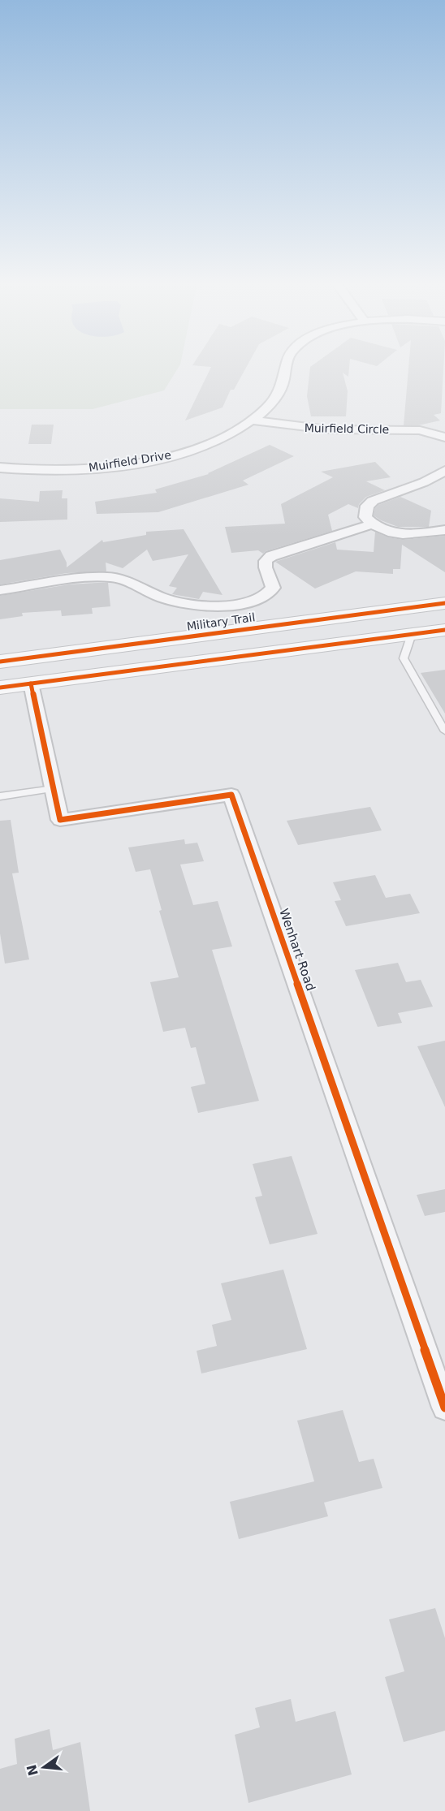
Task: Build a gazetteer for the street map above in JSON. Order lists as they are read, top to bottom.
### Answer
{
  "streets": {
    "main road": ["Military Trail"],
    "street": ["Muirfield Circle", "Muirfield Drive", "Wenhart Road"]
  },
  "crossings": [
    ["Muirfield Circle", "Muirfield Drive"]
  ],
  "north": "left"
}
